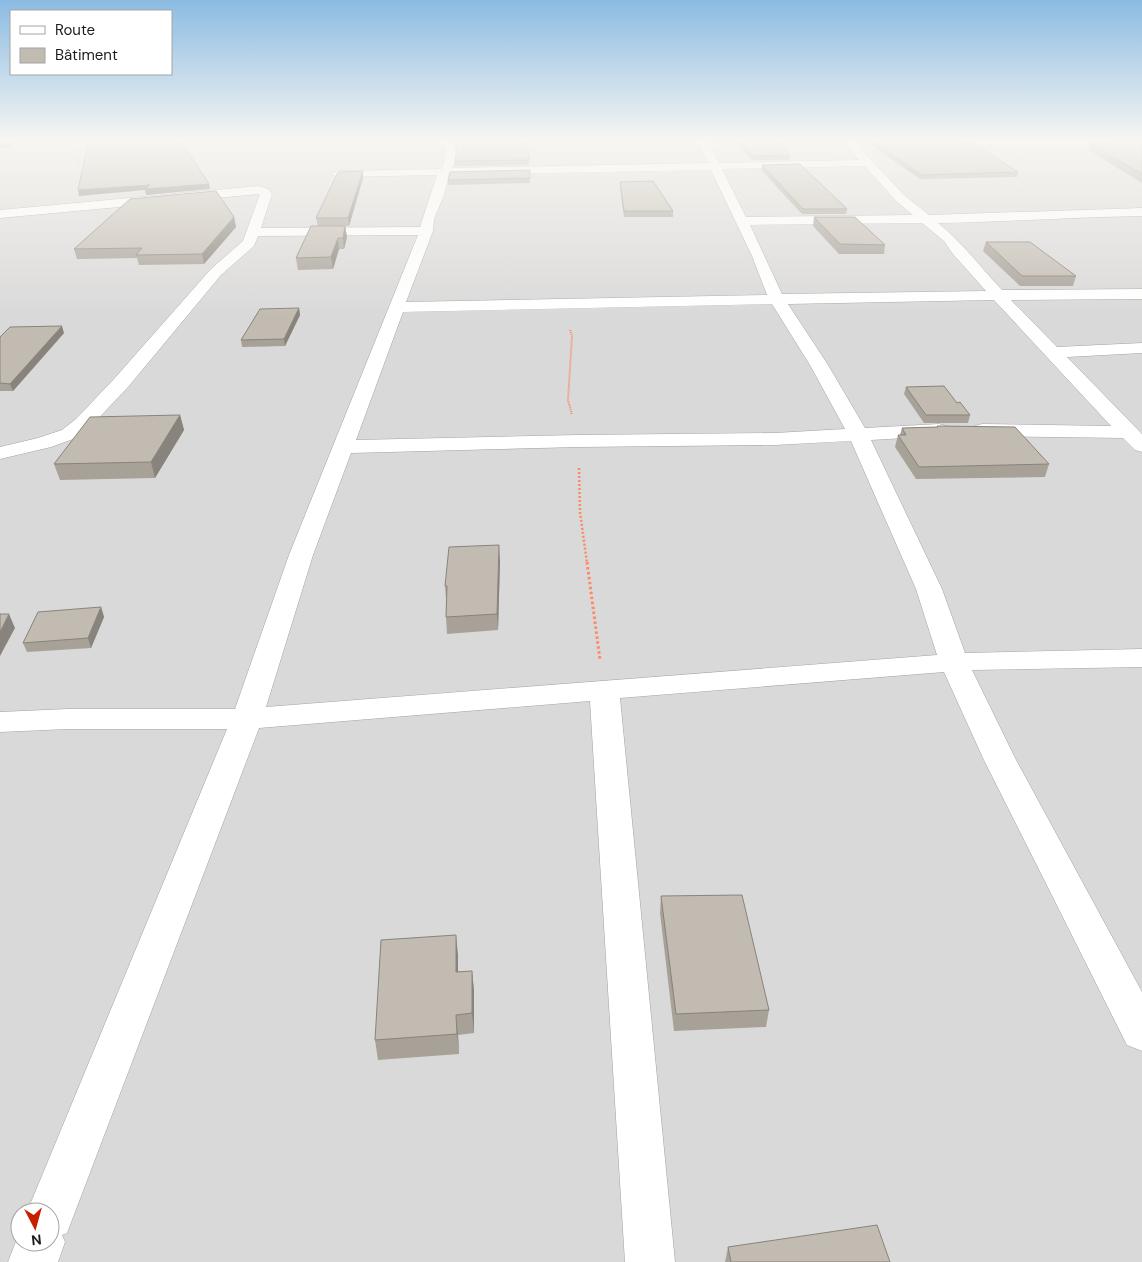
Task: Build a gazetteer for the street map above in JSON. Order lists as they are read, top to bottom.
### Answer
{
  "legend": ["Route", "Bâtiment"],
  "north": "bottom"
}
